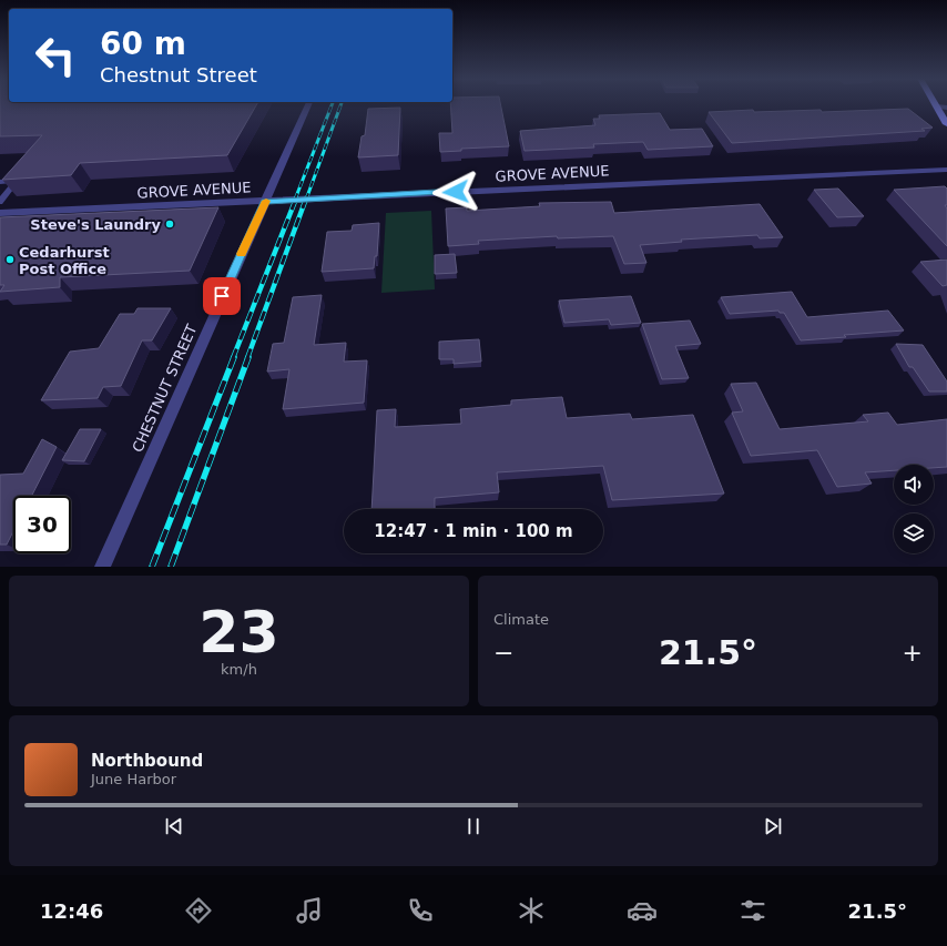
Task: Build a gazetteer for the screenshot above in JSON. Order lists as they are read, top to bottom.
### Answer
{
  "streets": {
    "street": ["GROVE AVENUE", "CHESTNUT STREET"]
  },
  "crossings": [
    ["GROVE AVENUE", "CHESTNUT STREET"]
  ],
  "places": ["Steve's Laundry", "Cedarhurst Post Office"],
  "page": {
    "turn": ["60 m", "Chestnut Street"],
    "limit": "30",
    "trip": "12:47 · 1 min · 100 m",
    "tile": [
      ["23", "km/h"],
      "Climate"
    ],
    "heat": ["−", "21.5°", "+"],
    "song": ["Northbound", "June Harbor"],
    "tabs": ["12:46", "21.5°"]
  }
}
